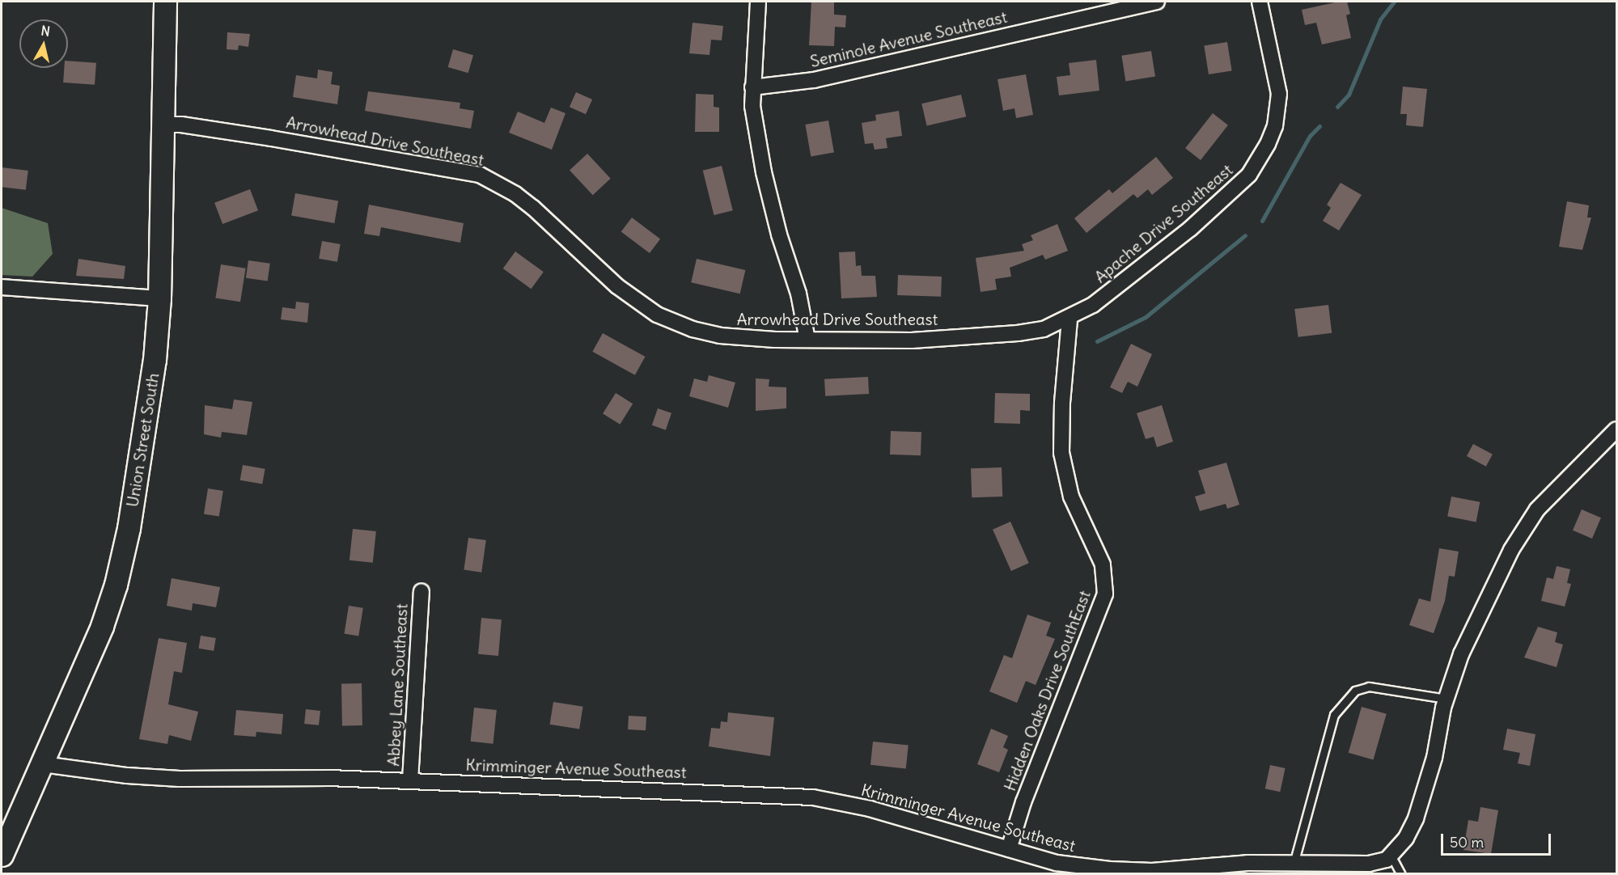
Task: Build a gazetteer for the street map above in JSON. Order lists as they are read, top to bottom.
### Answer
{
  "streets": {
    "main road": ["Union Street South"],
    "street": [
      "Seminole Avenue Southeast",
      "Arrowhead Drive Southeast",
      "Apache Drive Southeast",
      "Abbey Lane Southeast",
      "Hidden Oaks Drive SouthEast",
      "Krimminger Avenue Southeast"
    ]
  },
  "crossings": [
    ["Arrowhead Drive Southeast", "Apache Drive Southeast"],
    ["Arrowhead Drive Southeast", "Union Street South"],
    ["Arrowhead Drive Southeast", "Hidden Oaks Drive SouthEast"],
    ["Apache Drive Southeast", "Hidden Oaks Drive SouthEast"],
    ["Union Street South", "Krimminger Avenue Southeast"],
    ["Abbey Lane Southeast", "Krimminger Avenue Southeast"],
    ["Hidden Oaks Drive SouthEast", "Krimminger Avenue Southeast"]
  ],
  "scale_bar": "50 m",
  "north": "top"
}
